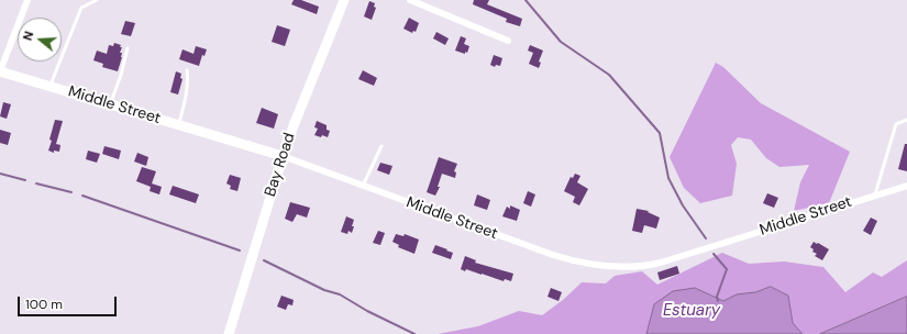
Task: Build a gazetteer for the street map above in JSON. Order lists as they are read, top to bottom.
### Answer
{
  "streets": {
    "main road": ["Middle Street", "Bay Road"]
  },
  "crossings": [
    ["Middle Street", "Bay Road"]
  ],
  "water": ["Estuary"],
  "scale_bar": "100 m",
  "north": "left"
}
